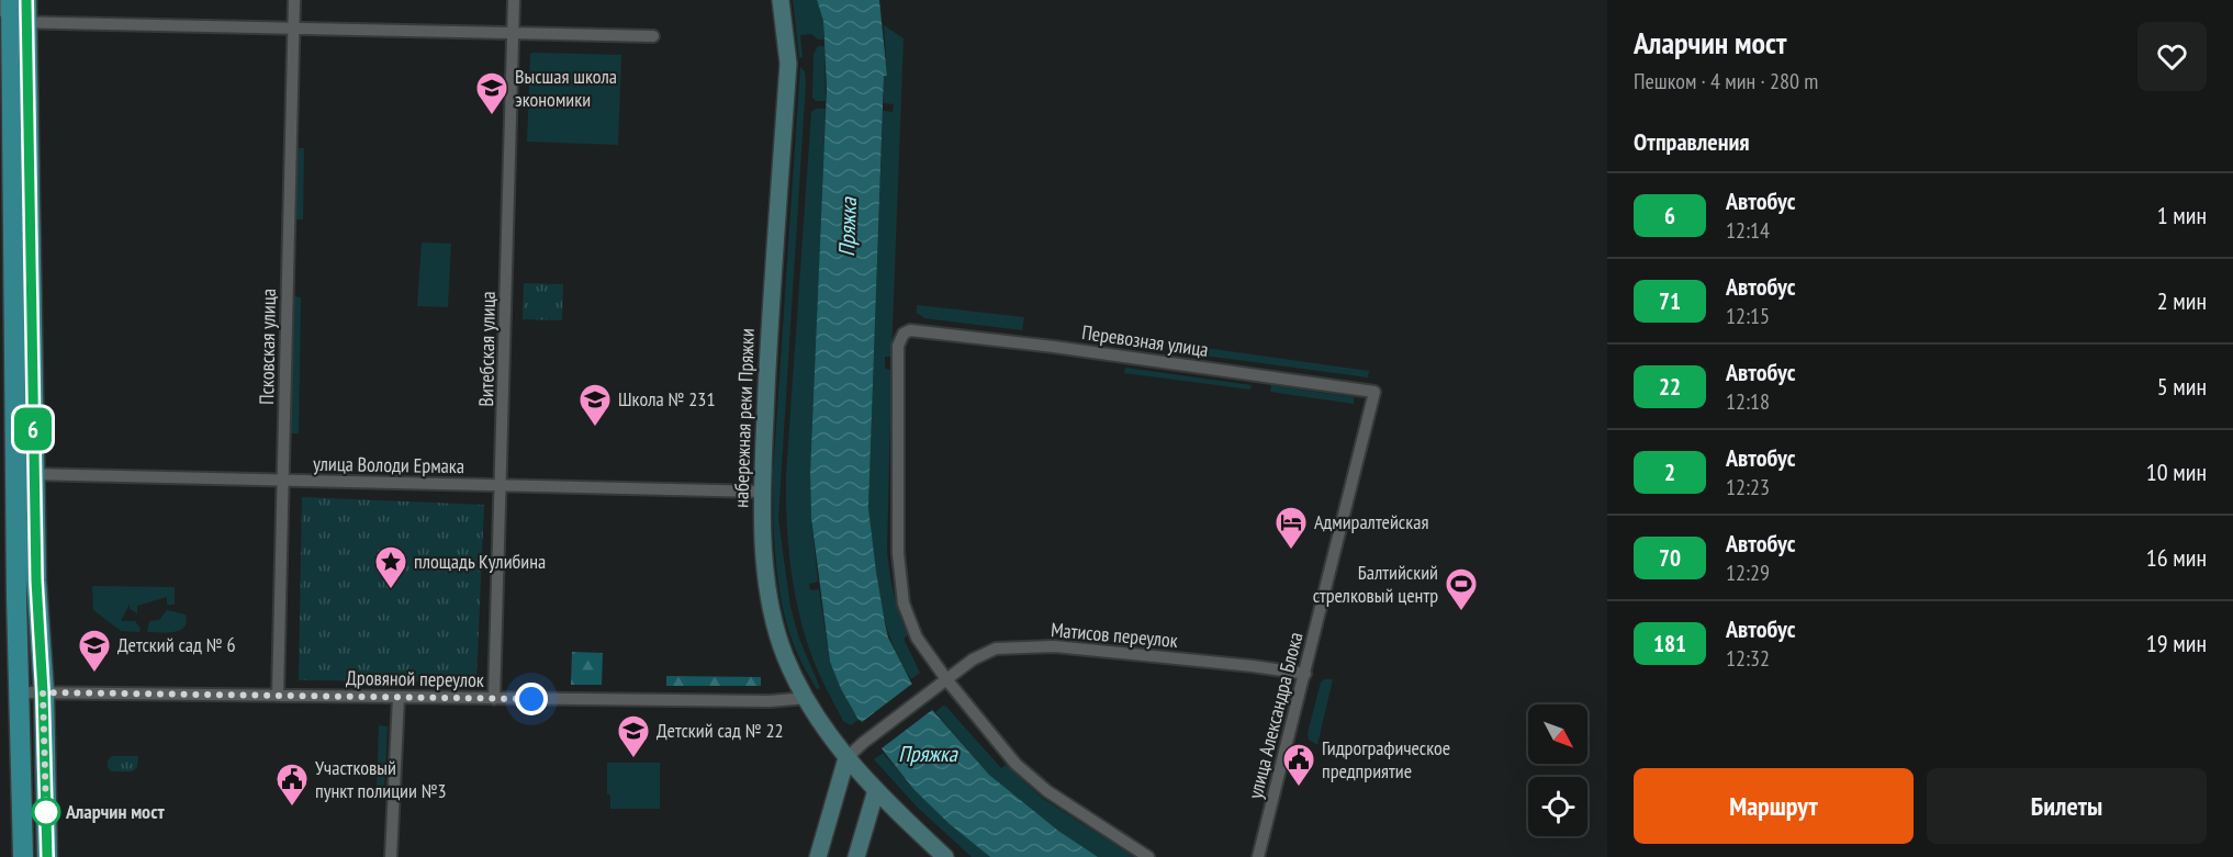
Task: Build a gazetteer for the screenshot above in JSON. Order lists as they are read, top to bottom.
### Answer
{
  "streets": {
    "main road": ["набережная реки Пряжки"],
    "street": [
      "Перевозная улица",
      "Псковская улица",
      "Витебская улица",
      "улица Володи Ермака",
      "Матисов переулок",
      "Дровяной переулок",
      "улица Александра Блока"
    ]
  },
  "crossings": [
    ["Перевозная улица", "Матисов переулок"],
    ["Перевозная улица", "улица Александра Блока"],
    ["Псковская улица", "улица Володи Ермака"],
    ["Псковская улица", "Дровяной переулок"],
    ["Витебская улица", "улица Володи Ермака"],
    ["Витебская улица", "Дровяной переулок"],
    ["набережная реки Пряжки", "улица Володи Ермака"],
    ["набережная реки Пряжки", "Матисов переулок"],
    ["набережная реки Пряжки", "Дровяной переулок"],
    ["Матисов переулок", "улица Александра Блока"]
  ],
  "water": ["Пряжка"],
  "places": {
    "school or university": [
      "Высшая школа экономики",
      "Школа № 231",
      "Детский сад № 6",
      "Детский сад № 22"
    ],
    "hotel": ["Адмиралтейская"],
    "place": ["площадь Кулибина"],
    "sports": ["Балтийский стрелковый центр"],
    "public building": ["Гидрографическое предприятие", "Участковый пункт полиции №3"],
    "other": ["Аларчин мост"]
  },
  "lines": ["bus line 6"],
  "north": "bottom right",
  "page": {
    "on_map": "6",
    "heading": [
      ["Аларчин мост", "Пешком · 4 мин · 280 m"],
      "Отправления"
    ],
    "list": [
      {
        "mark": "6",
        "name": "Автобус",
        "note": "12:14",
        "value": "1 мин"
      },
      {
        "mark": "71",
        "name": "Автобус",
        "note": "12:15",
        "value": "2 мин"
      },
      {
        "mark": "22",
        "name": "Автобус",
        "note": "12:18",
        "value": "5 мин"
      },
      {
        "mark": "2",
        "name": "Автобус",
        "note": "12:23",
        "value": "10 мин"
      },
      {
        "mark": "70",
        "name": "Автобус",
        "note": "12:29",
        "value": "16 мин"
      },
      {
        "mark": "181",
        "name": "Автобус",
        "note": "12:32",
        "value": "19 мин"
      }
    ],
    "buttons": ["Маршрут", "Билеты"]
  }
}
